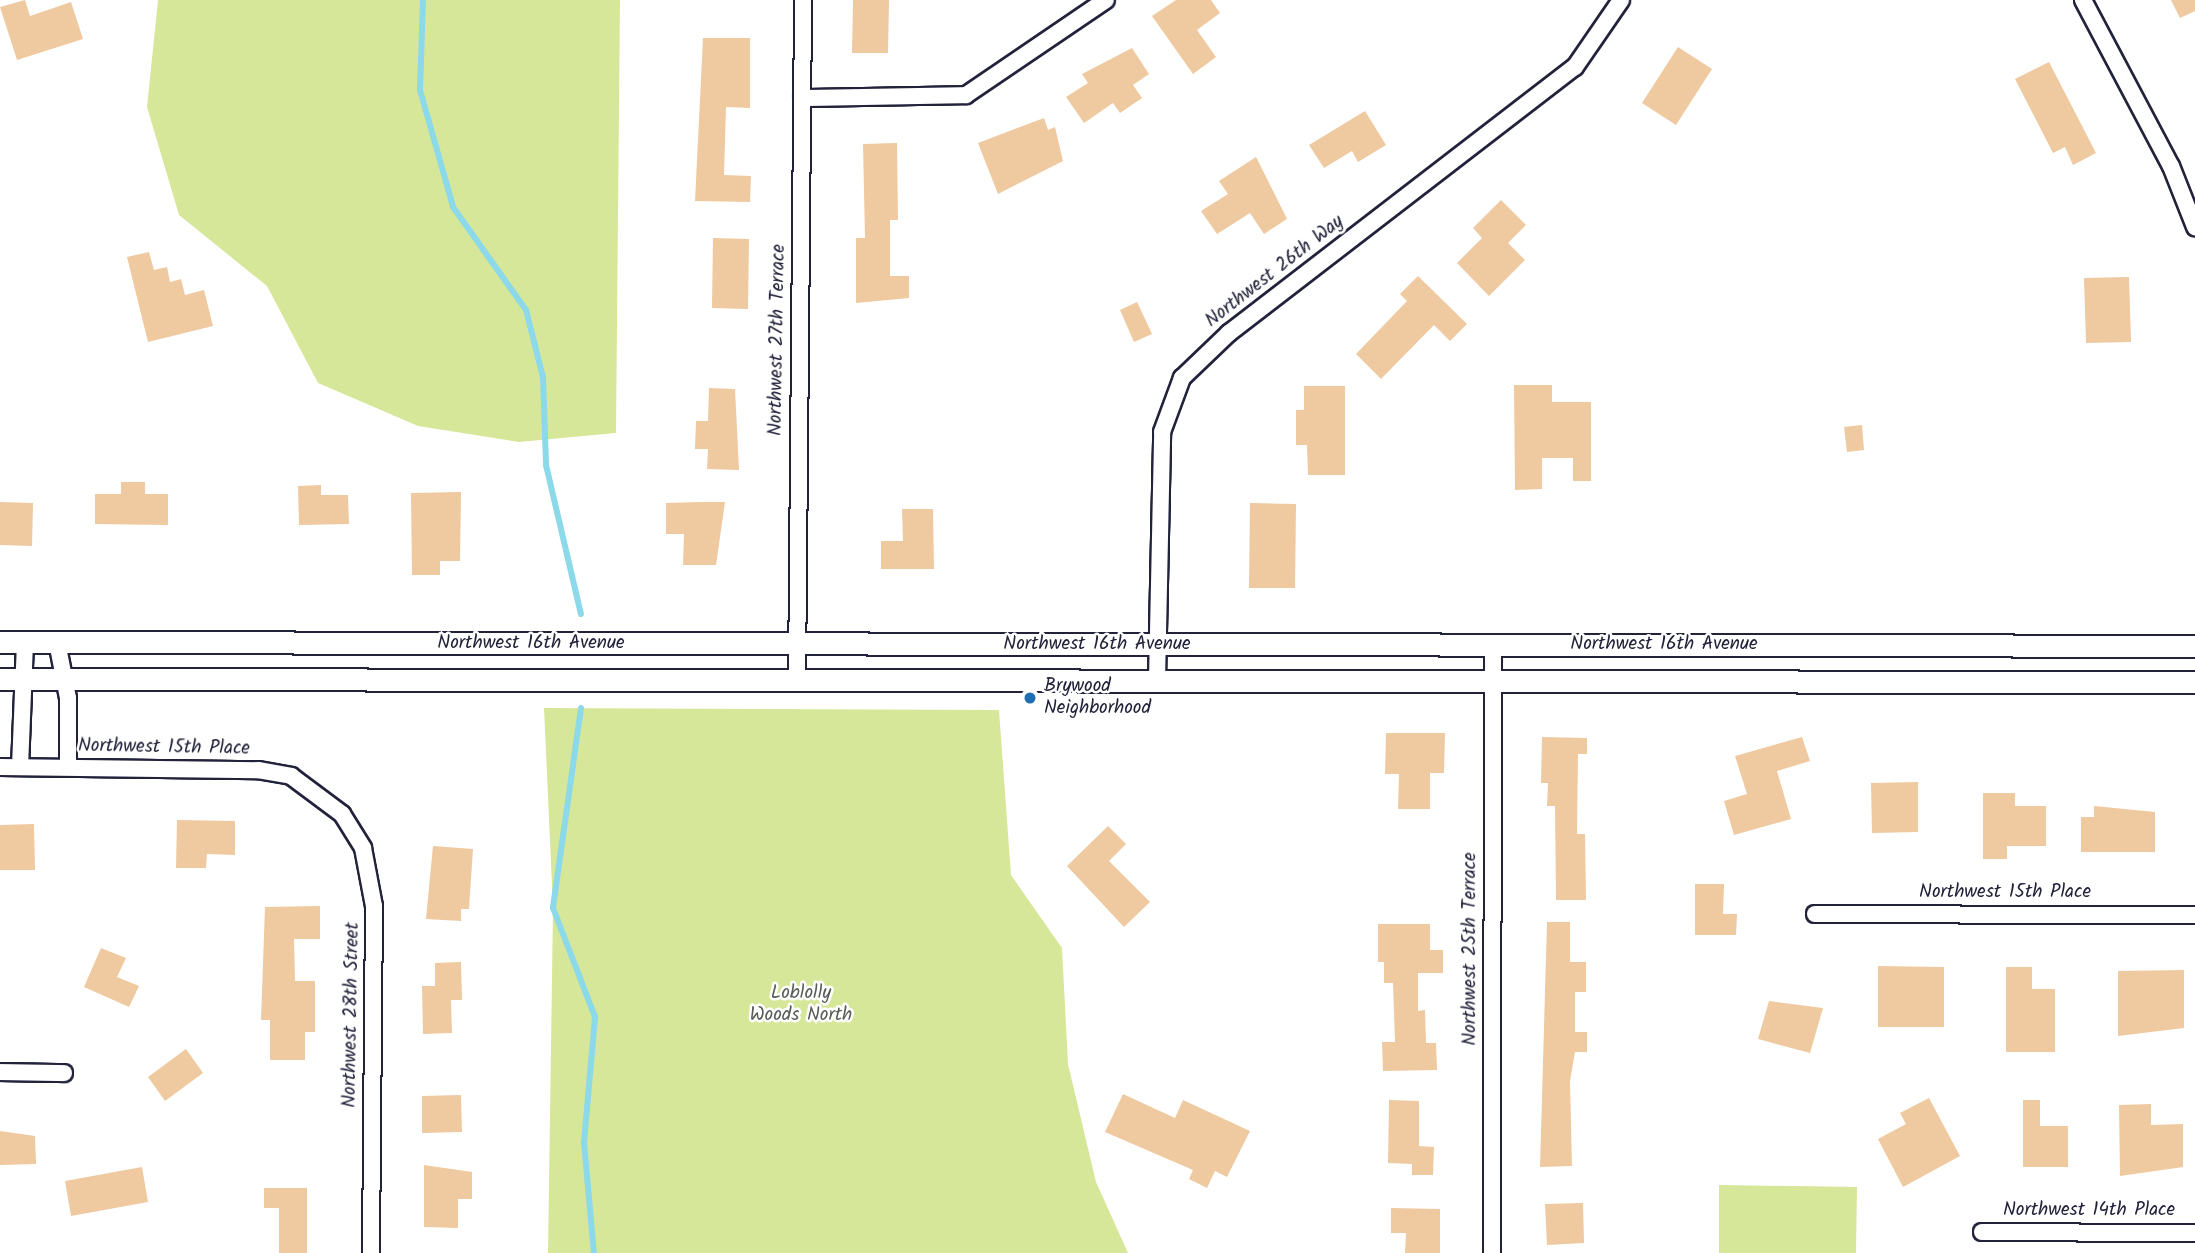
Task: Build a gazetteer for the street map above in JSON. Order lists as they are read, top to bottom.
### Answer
{
  "streets": {
    "main road": ["Northwest 16th Avenue"],
    "street": [
      "Northwest 26th Way",
      "Northwest 27th Terrace",
      "Northwest 15th Place",
      "Northwest 25th Terrace",
      "Northwest 28th Street",
      "Northwest 14th Place"
    ]
  },
  "crossings": [
    ["Northwest 26th Way", "Northwest 16th Avenue"],
    ["Northwest 27th Terrace", "Northwest 16th Avenue"],
    ["Northwest 16th Avenue", "Northwest 25th Terrace"],
    ["Northwest 15th Place", "Northwest 28th Street"]
  ],
  "parks": ["Loblolly Woods North"],
  "places": ["Brywood Neighborhood"]
}
